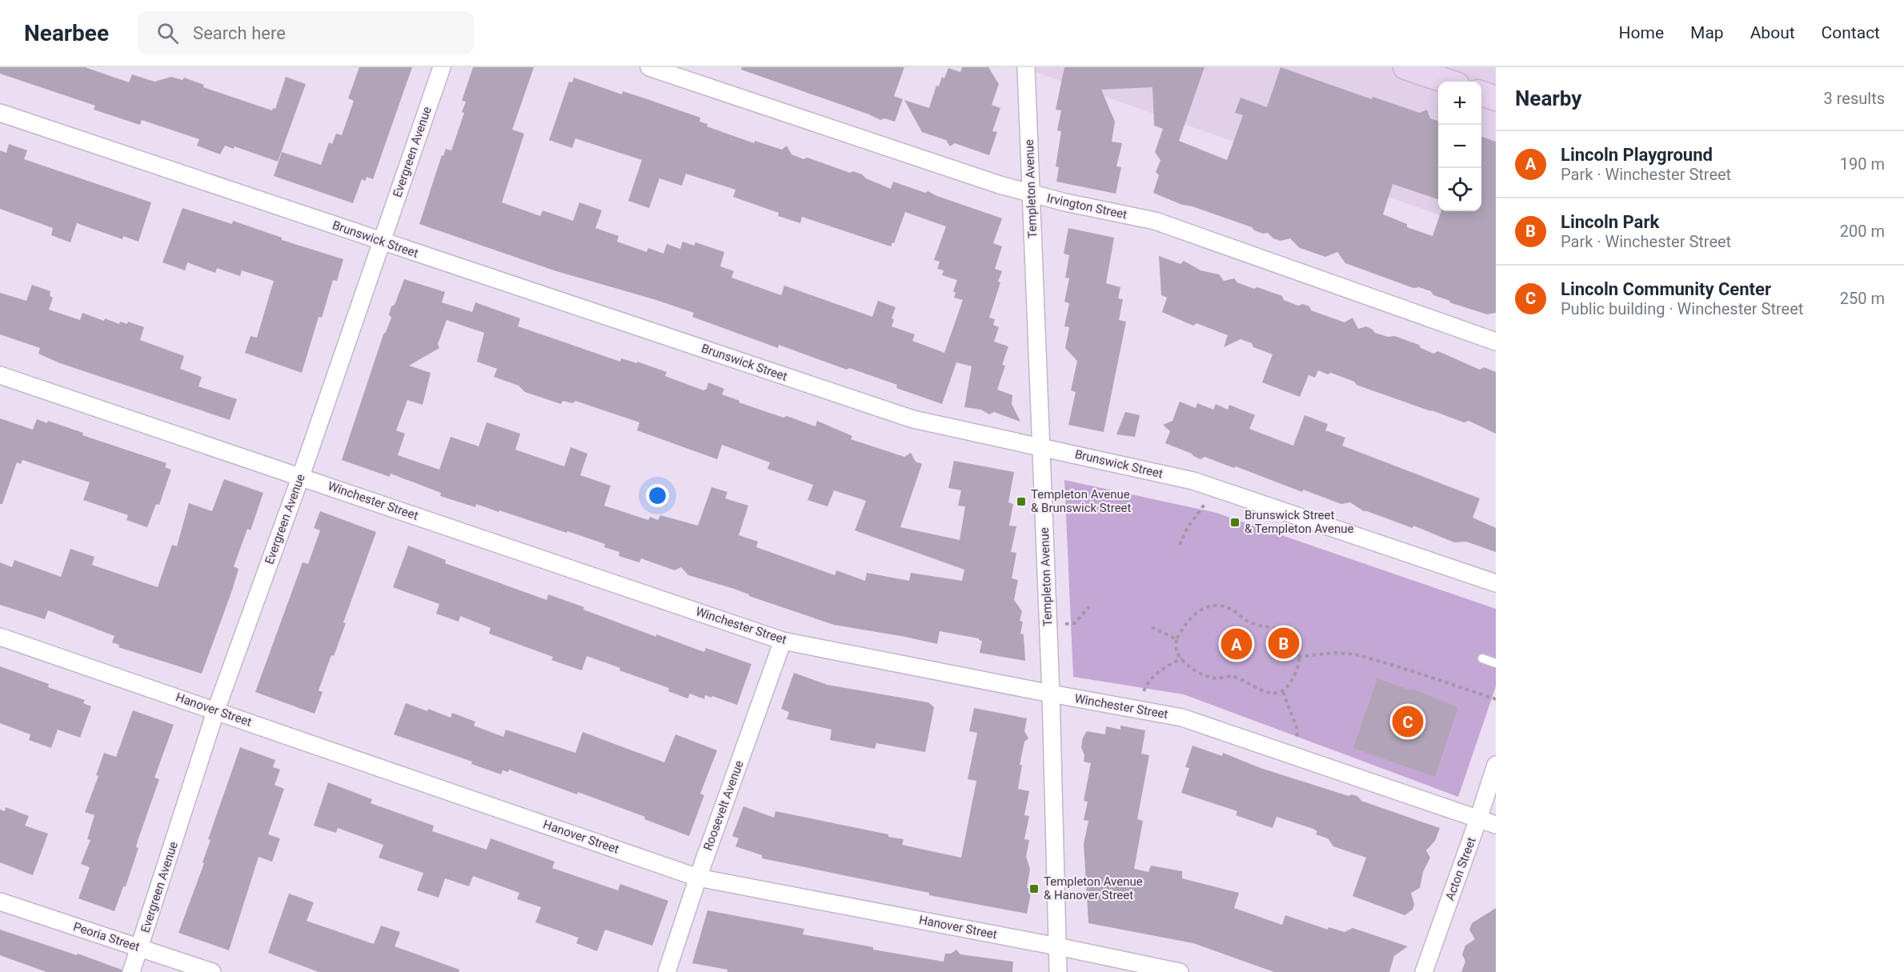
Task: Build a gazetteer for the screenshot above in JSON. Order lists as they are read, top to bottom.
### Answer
{
  "streets": {
    "street": [
      "Evergreen Avenue",
      "Templeton Avenue",
      "Irvington Street",
      "Brunswick Street",
      "Winchester Street",
      "Hanover Street",
      "Roosevelt Avenue",
      "Acton Street",
      "Peoria Street"
    ]
  },
  "crossings": [
    ["Evergreen Avenue", "Brunswick Street"],
    ["Evergreen Avenue", "Winchester Street"],
    ["Evergreen Avenue", "Hanover Street"],
    ["Evergreen Avenue", "Peoria Street"],
    ["Templeton Avenue", "Irvington Street"],
    ["Templeton Avenue", "Brunswick Street"],
    ["Templeton Avenue", "Winchester Street"],
    ["Templeton Avenue", "Hanover Street"],
    ["Winchester Street", "Roosevelt Avenue"],
    ["Winchester Street", "Acton Street"],
    ["Hanover Street", "Roosevelt Avenue"]
  ],
  "places": {
    "transit": ["Templeton Avenue & Brunswick Street", "Brunswick Street & Templeton Avenue", "Templeton Avenue & Hanover Street"]
  },
  "page": {
    "header": "Nearbee",
    "search": "Search here",
    "nav": [
      "Home",
      "Map",
      "About",
      "Contact"
    ],
    "heading": ["Nearby", "3 results"],
    "map_buttons": ["+", "−"],
    "list": [
      {
        "mark": "A",
        "name": "Lincoln Playground",
        "note": "Park · Winchester Street",
        "value": "190 m"
      },
      {
        "mark": "B",
        "name": "Lincoln Park",
        "note": "Park · Winchester Street",
        "value": "200 m"
      },
      {
        "mark": "C",
        "name": "Lincoln Community Center",
        "note": "Public building · Winchester Street",
        "value": "250 m"
      }
    ],
    "pins": ["B", "A", "C"]
  }
}
